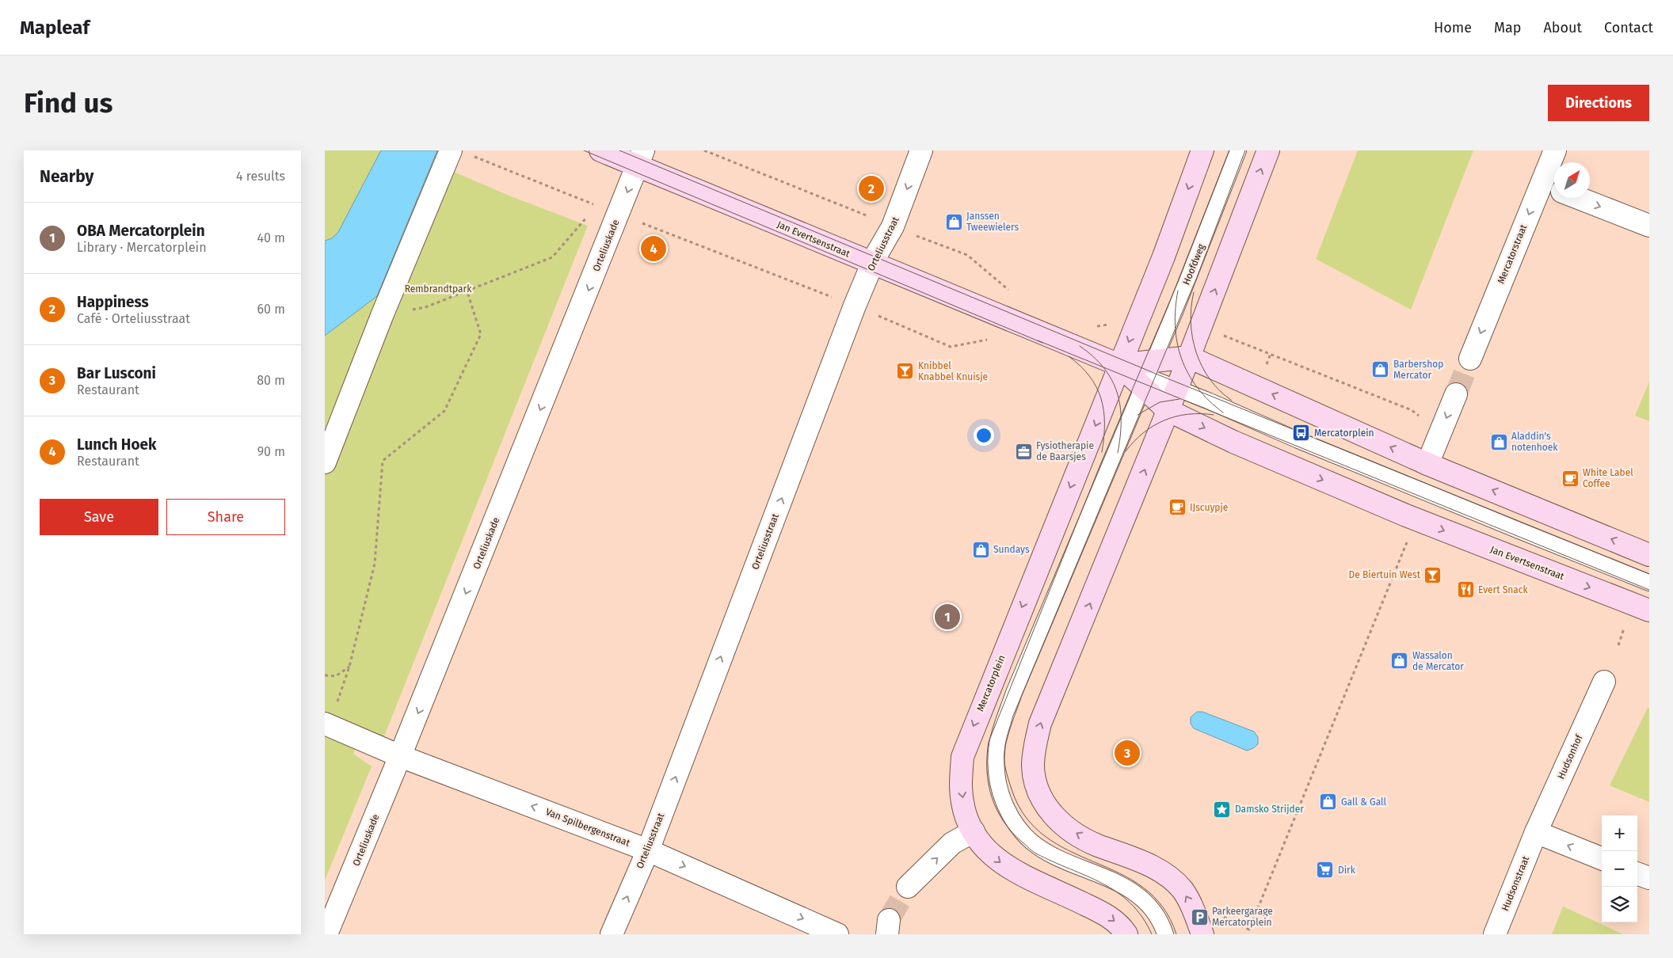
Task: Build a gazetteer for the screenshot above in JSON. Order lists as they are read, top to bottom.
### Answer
{
  "streets": {
    "street": [
      "Jan Evertsenstraat",
      "Orteliusstraat",
      "Orteliuskade",
      "Mercatorstraat",
      "Mercatorplein",
      "Hudsonhof",
      "Van Spilbergenstraat",
      "Hudsonstraat"
    ],
    "lane": ["Hoofdweg"]
  },
  "crossings": [
    ["Jan Evertsenstraat", "Orteliusstraat"],
    ["Jan Evertsenstraat", "Orteliuskade"],
    ["Jan Evertsenstraat", "Mercatorplein"],
    ["Orteliusstraat", "Van Spilbergenstraat"],
    ["Orteliuskade", "Van Spilbergenstraat"],
    ["Hudsonhof", "Hudsonstraat"]
  ],
  "one_way": ["Mercatorstraat", "Mercatorplein"],
  "parks": ["Rembrandtpark"],
  "places": {
    "shop": [
      "Janssen Tweewielers",
      "Barbershop Mercator",
      "Aladdin's notenhoek",
      "Sundays",
      "Wassalon de Mercator",
      "Gall & Gall"
    ],
    "bar": ["Knibbel Knabbel Knuisje", "De Biertuin West"],
    "bus stop": ["Mercatorplein"],
    "office": ["Fysiotherapie de Baarsjes"],
    "cafe": ["White Label Coffee", "IJscuypje"],
    "restaurant": ["Evert Snack"],
    "place": ["Damsko Strijder"],
    "supermarket": ["Dirk"],
    "parking": ["Parkeergarage Mercatorplein"]
  },
  "north": "top right",
  "page": {
    "header": "Mapleaf",
    "nav": [
      "Home",
      "Map",
      "About",
      "Contact"
    ],
    "buttons": [
      "Directions",
      ["Save", "Share"]
    ],
    "title": "Find us",
    "heading": ["Nearby", "4 results"],
    "pins": [
      "2",
      "4",
      "1",
      "3"
    ],
    "list": [
      {
        "mark": "1",
        "name": "OBA Mercatorplein",
        "note": "Library · Mercatorplein",
        "value": "40 m"
      },
      {
        "mark": "2",
        "name": "Happiness",
        "note": "Café · Orteliusstraat",
        "value": "60 m"
      },
      {
        "mark": "3",
        "name": "Bar Lusconi",
        "note": "Restaurant",
        "value": "80 m"
      },
      {
        "mark": "4",
        "name": "Lunch Hoek",
        "note": "Restaurant",
        "value": "90 m"
      }
    ],
    "map_buttons": ["+", "−"]
  }
}
